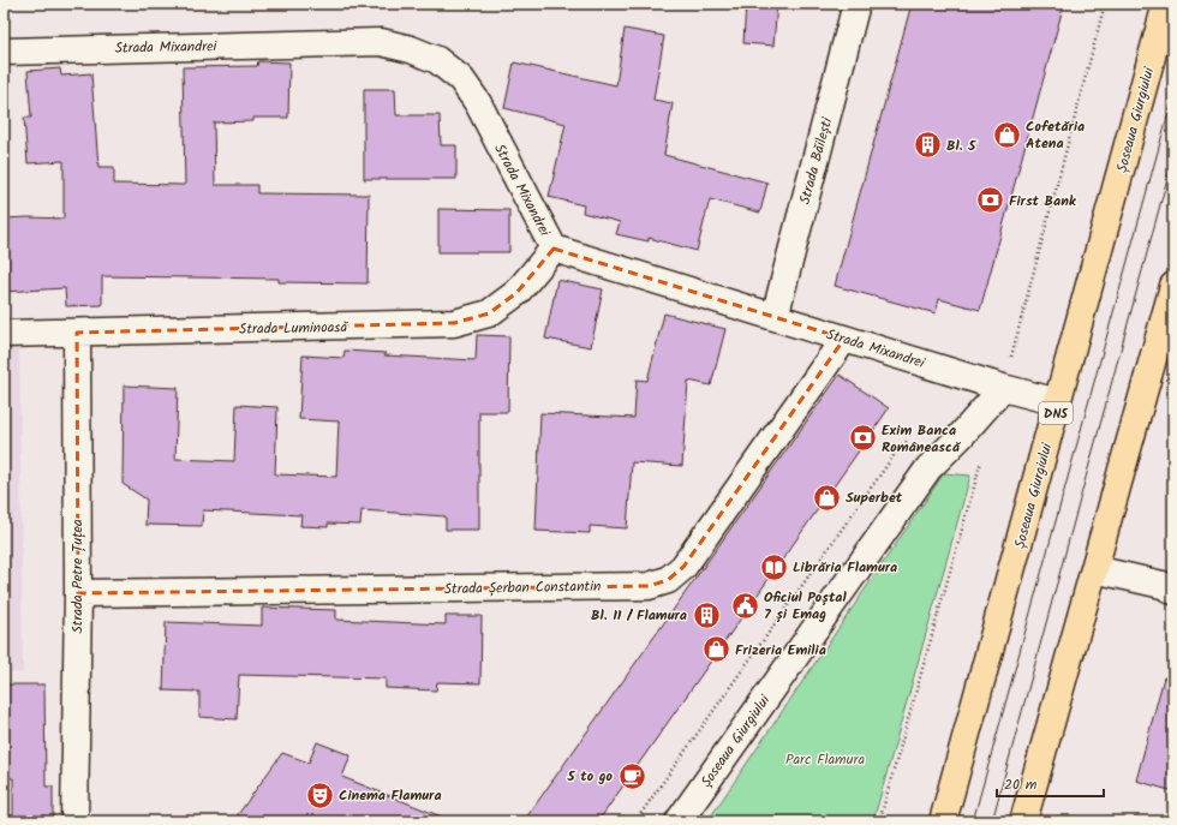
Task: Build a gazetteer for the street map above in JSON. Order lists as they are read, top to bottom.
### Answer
{
  "streets": {
    "main road": ["Șoseaua Giurgiului", "DN5"],
    "street": [
      "Strada Mixandrei",
      "Strada Băilești",
      "Strada Luminoasă",
      "Strada Petre Țuțea",
      "Strada Șerban Constantin"
    ]
  },
  "crossings": [
    ["Strada Mixandrei", "Șoseaua Giurgiului"],
    ["Strada Mixandrei", "Strada Băilești"],
    ["Strada Mixandrei", "Strada Luminoasă"],
    ["Strada Mixandrei", "Strada Șerban Constantin"],
    ["Strada Luminoasă", "Strada Petre Țuțea"],
    ["Strada Petre Țuțea", "Strada Șerban Constantin"]
  ],
  "parks": ["Parc Flamura"],
  "places": {
    "shop": ["Cofetăria Atena", "Superbet", "Frizeria Emilia"],
    "building": ["Bl. 5", "Bl. 11 / Flamura"],
    "bank": ["First Bank", "Exim Banca Românească"],
    "library": ["Librăria Flamura"],
    "public building": ["Oficiul Poștal 7 și Emag"],
    "cafe": ["5 to go"],
    "theatre": ["Cinema Flamura"]
  },
  "scale_bar": "20 m"
}
